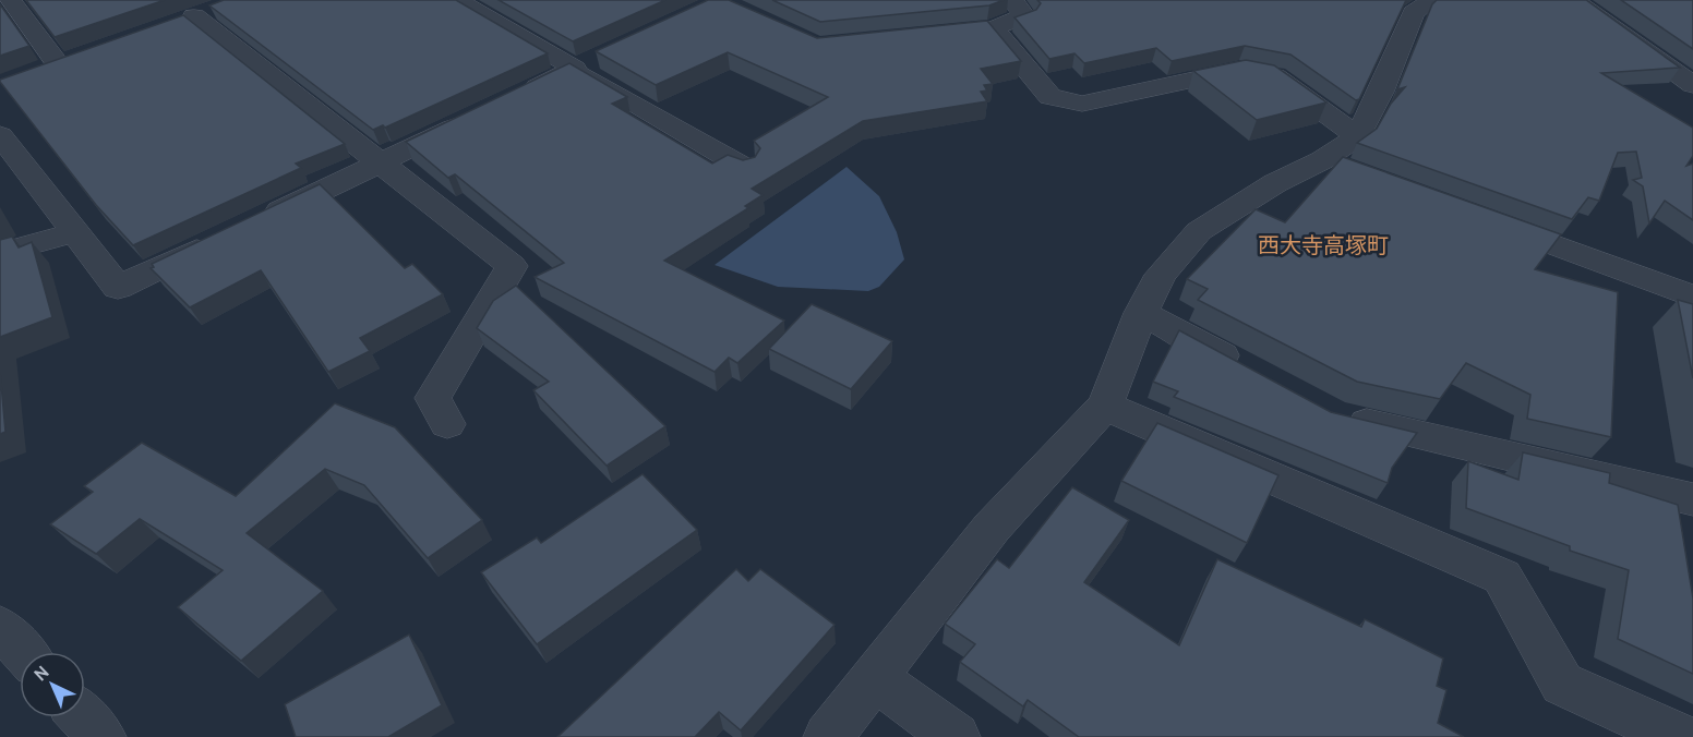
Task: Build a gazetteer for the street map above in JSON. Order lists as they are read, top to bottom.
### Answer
{
  "districts": ["西大寺高塚町"],
  "north": "top left"
}
